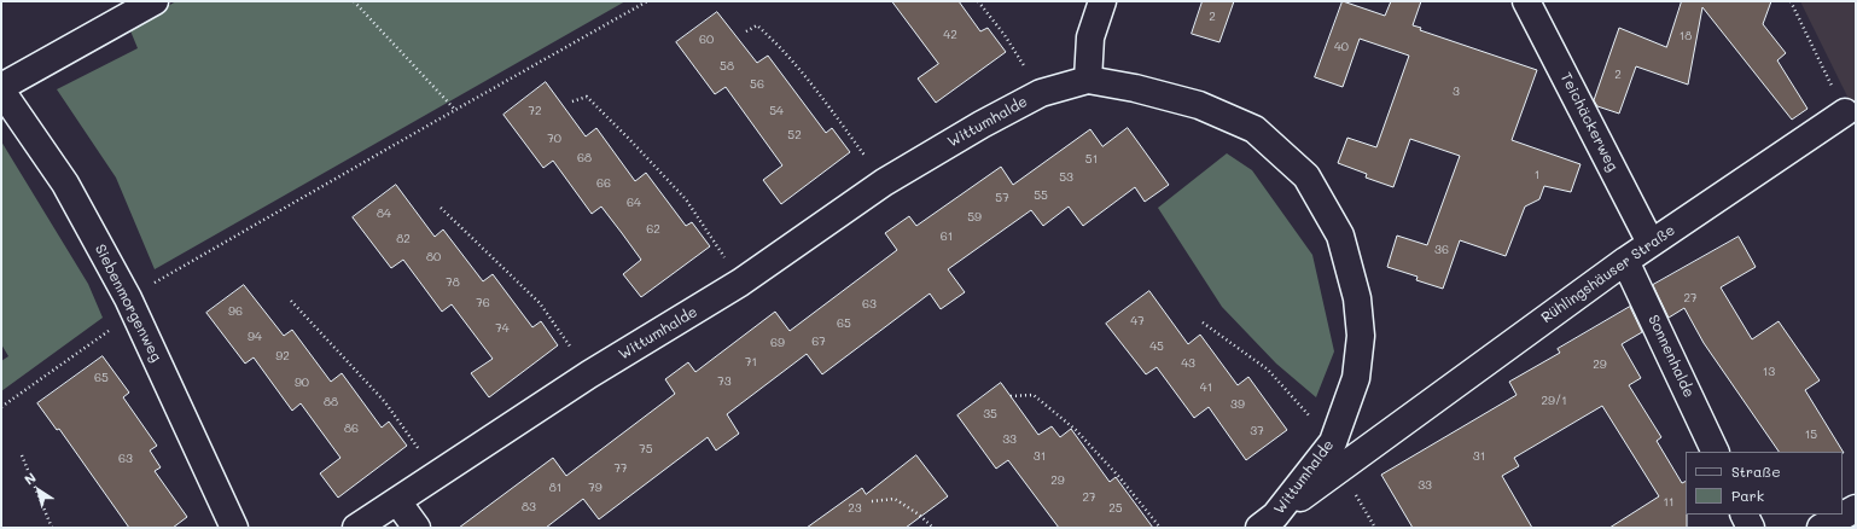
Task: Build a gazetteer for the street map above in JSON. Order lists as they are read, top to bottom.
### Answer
{
  "streets": {
    "street": [
      "Wittumhalde",
      "Teichäckerweg",
      "Rühlingshäuser Straße",
      "Siebenmorgenweg",
      "Sonnenhalde"
    ]
  },
  "crossings": [
    ["Wittumhalde", "Rühlingshäuser Straße"],
    ["Teichäckerweg", "Rühlingshäuser Straße"],
    ["Rühlingshäuser Straße", "Sonnenhalde"]
  ],
  "house_numbers": [
    "2",
    "42",
    "18",
    "60",
    "40",
    "58",
    "2",
    "56",
    "3",
    "72",
    "54",
    "52",
    "70",
    "68",
    "51",
    "1",
    "53",
    "66",
    "55",
    "57",
    "64",
    "84",
    "59",
    "62",
    "61",
    "82",
    "36",
    "80",
    "78",
    "27",
    "76",
    "63",
    "96",
    "47",
    "65",
    "74",
    "94",
    "67",
    "69",
    "45",
    "92",
    "71",
    "43",
    "29",
    "13",
    "65",
    "73",
    "90",
    "41",
    "29/1",
    "88",
    "39",
    "35",
    "86",
    "37",
    "15",
    "33",
    "75",
    "31",
    "31",
    "63",
    "77",
    "29",
    "33",
    "81",
    "79",
    "27",
    "11",
    "83",
    "23",
    "25"
  ],
  "legend": ["Straße", "Park"],
  "north": "top left"
}
